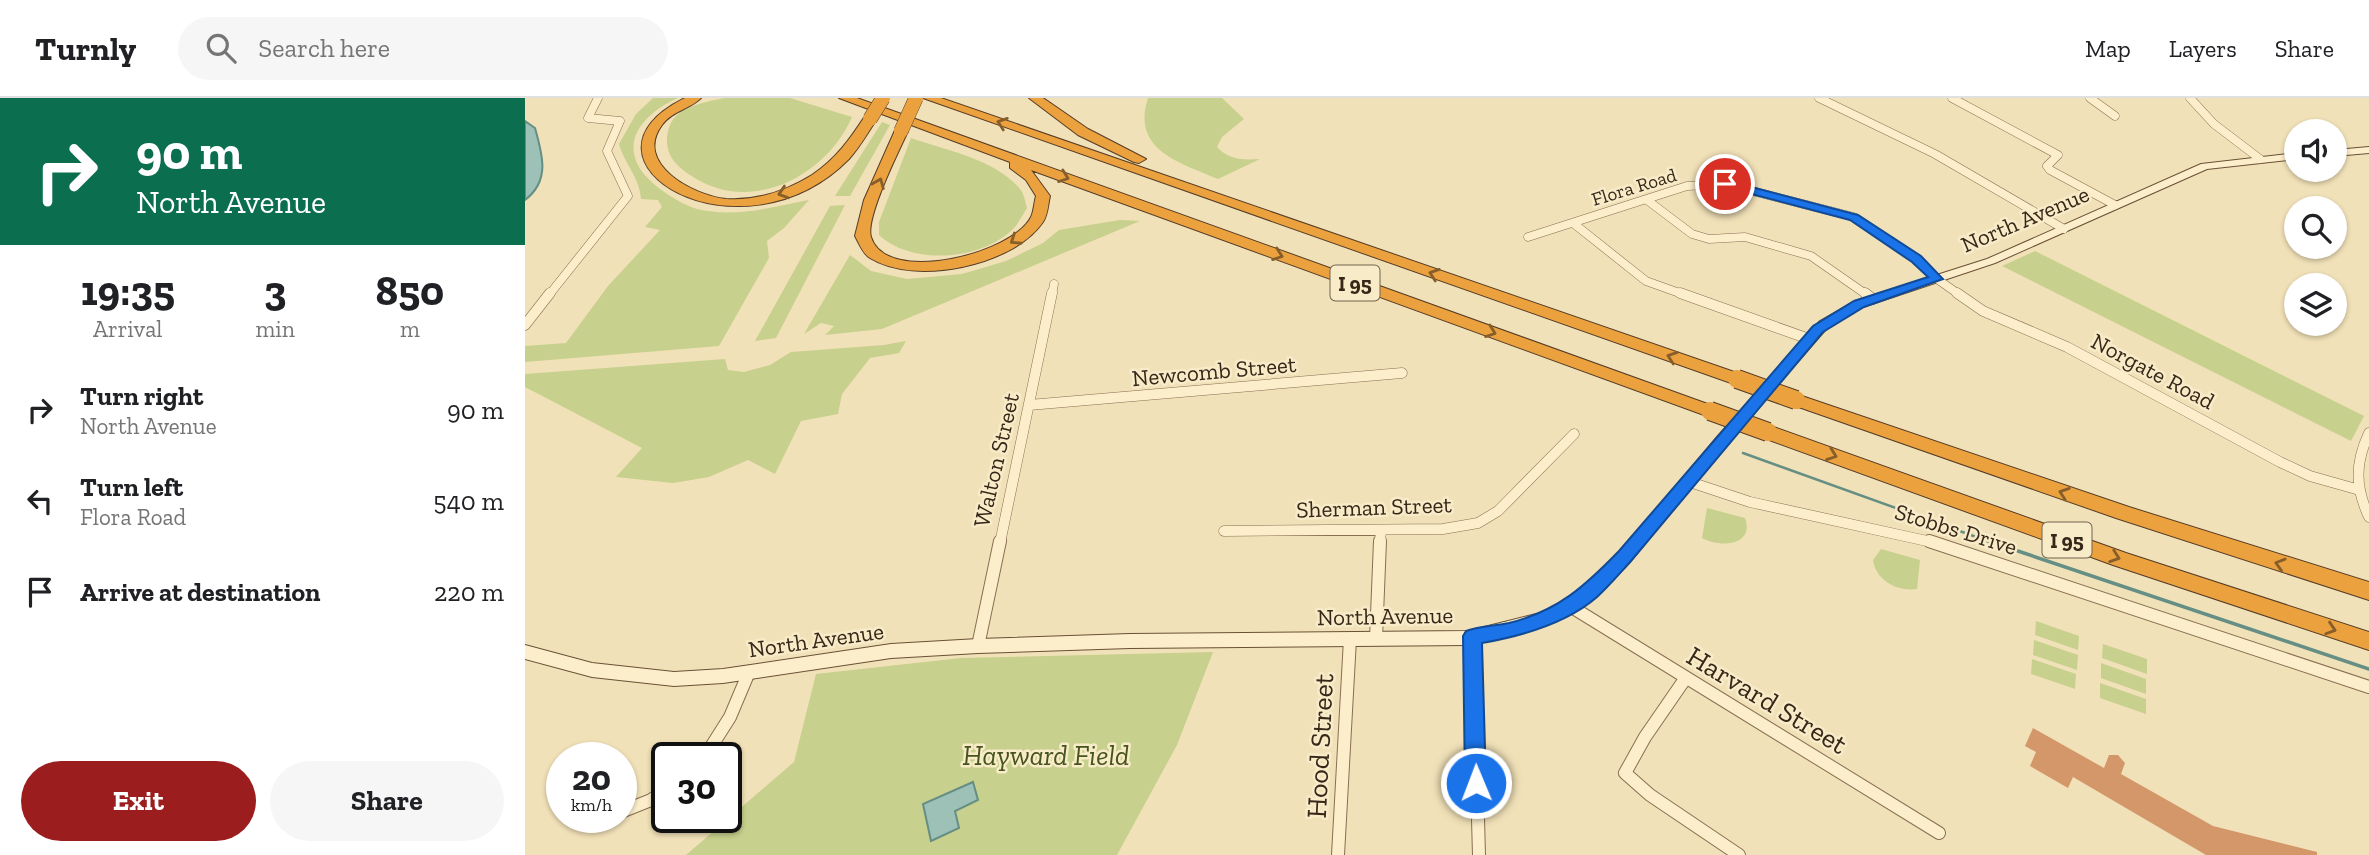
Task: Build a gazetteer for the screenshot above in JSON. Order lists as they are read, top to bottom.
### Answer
{
  "streets": {
    "highway": ["I 95"],
    "main road": ["North Avenue"],
    "street": [
      "Flora Road",
      "Newcomb Street",
      "Norgate Road",
      "Walton Street",
      "Sherman Street",
      "Stobbs Drive",
      "Harvard Street",
      "Hood Street"
    ]
  },
  "crossings": [
    ["Flora Road", "North Avenue"],
    ["Flora Road", "Norgate Road"],
    ["North Avenue", "Norgate Road"],
    ["North Avenue", "Walton Street"],
    ["North Avenue", "Stobbs Drive"],
    ["North Avenue", "Harvard Street"],
    ["North Avenue", "Hood Street"],
    ["Newcomb Street", "Walton Street"]
  ],
  "parks": ["Hayward Field"],
  "page": {
    "header": "Turnly",
    "search": "Search here",
    "nav": ["Map", "Layers", "Share"],
    "turn": ["90 m", "North Avenue"],
    "eta": [
      "19:35",
      "Arrival",
      "3",
      "min",
      "850",
      "m"
    ],
    "list": [
      {
        "name": "Turn right",
        "note": "North Avenue",
        "value": "90 m"
      },
      {
        "name": "Turn left",
        "note": "Flora Road",
        "value": "540 m"
      },
      {
        "name": "Arrive at destination",
        "value": "220 m"
      }
    ],
    "speed": "20 km/h",
    "limit": "30",
    "buttons": ["Exit", "Share"]
  }
}
